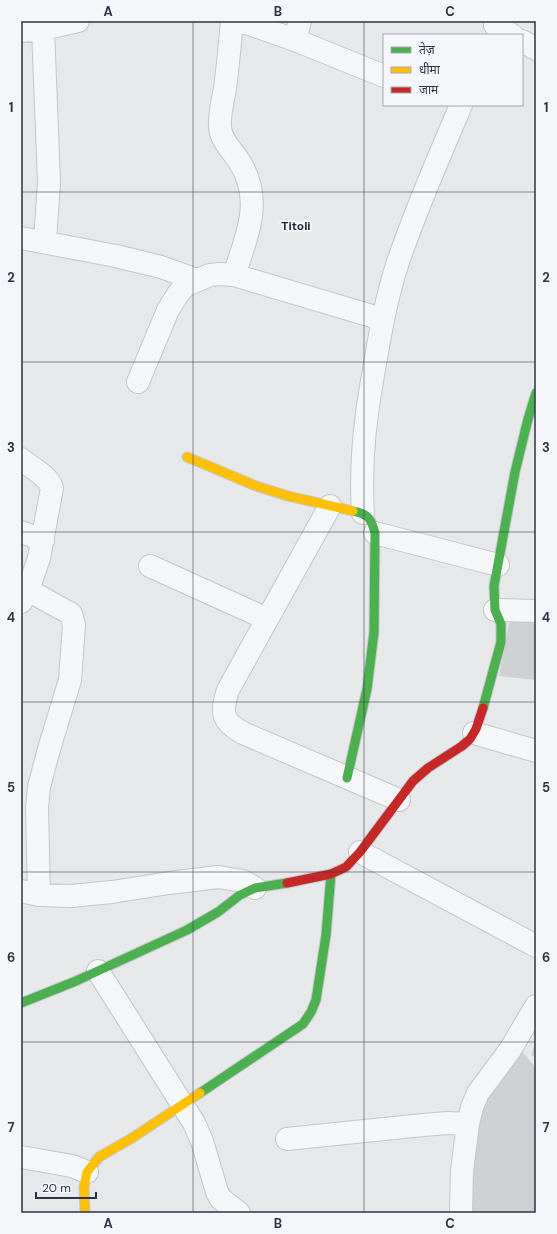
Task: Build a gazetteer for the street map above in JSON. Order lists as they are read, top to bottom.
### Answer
{
  "districts": ["Titoli"],
  "legend": ["तेज़", "धीमा", "जाम"],
  "scale_bar": "20 m",
  "grid": {
    "columns": ["A", "B", "C"],
    "rows": [
      "1",
      "2",
      "3",
      "4",
      "5",
      "6",
      "7"
    ]
  }
}
